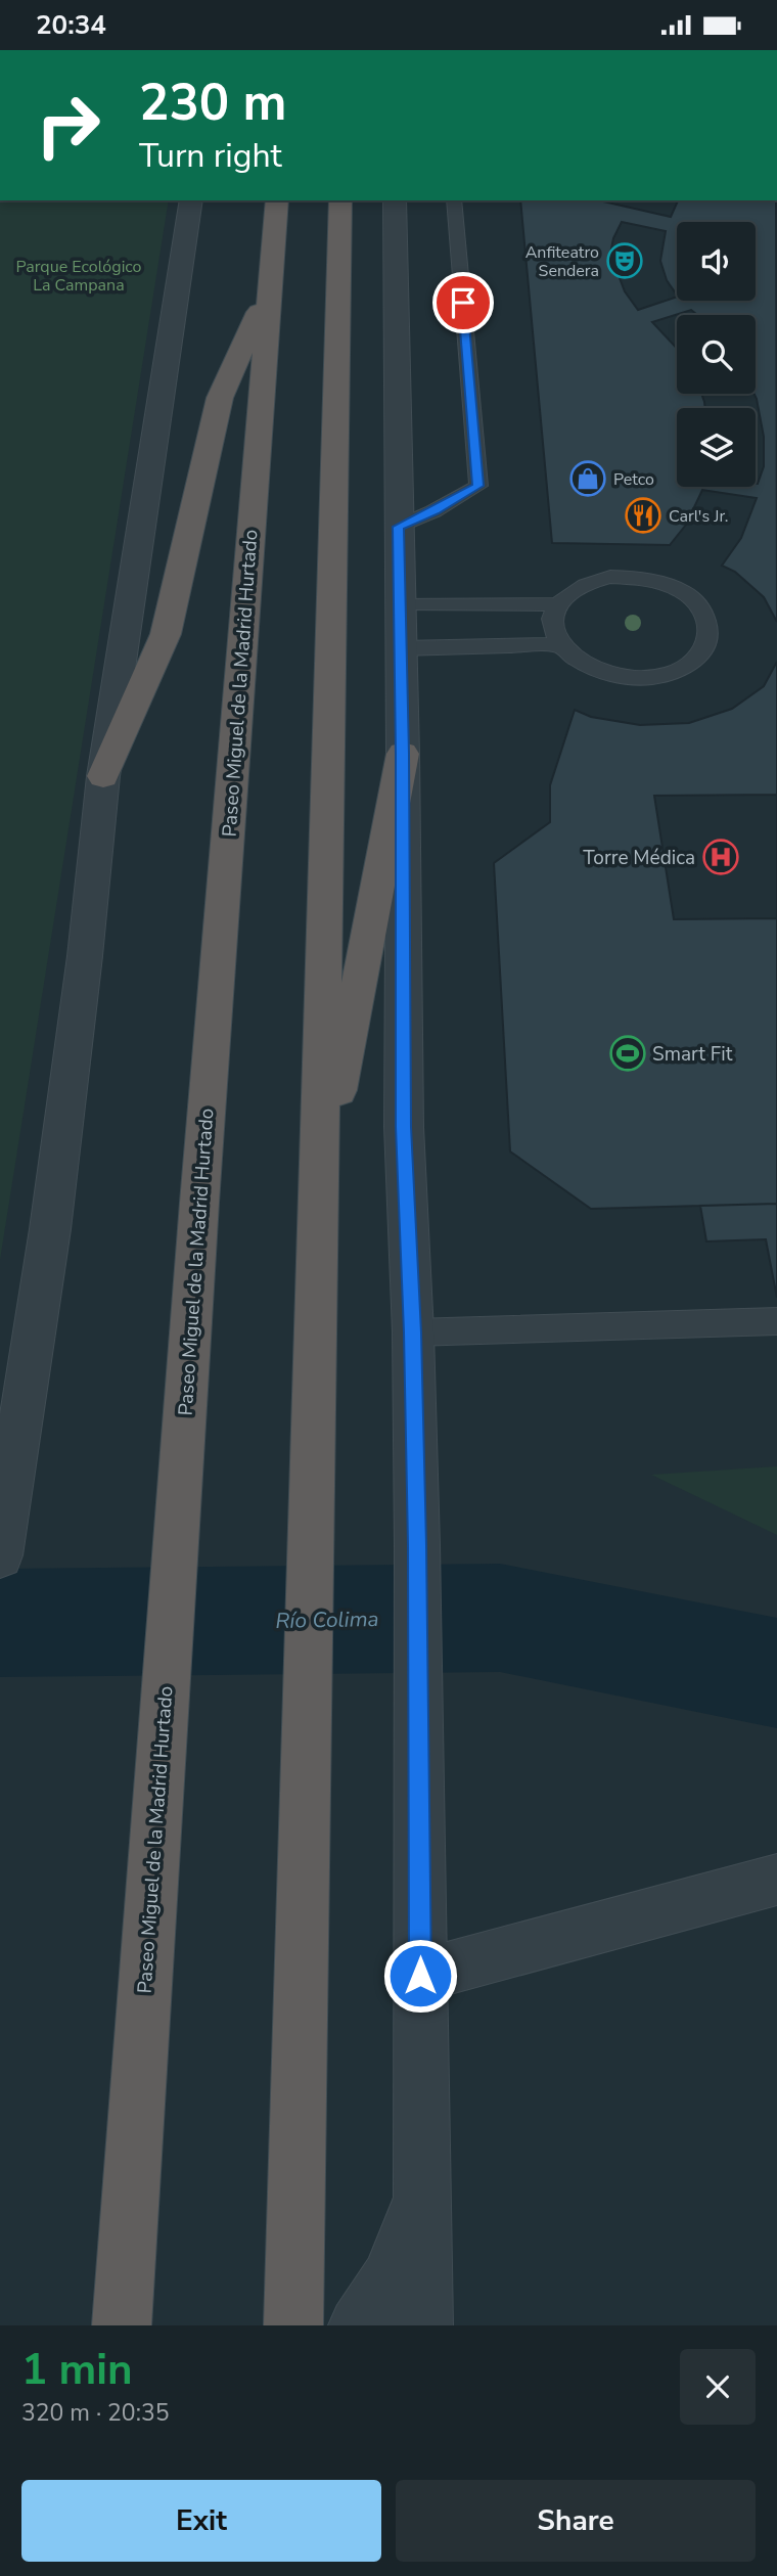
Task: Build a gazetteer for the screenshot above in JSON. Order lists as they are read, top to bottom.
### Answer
{
  "streets": {
    "highway": ["Paseo Miguel de la Madrid Hurtado"]
  },
  "water": ["Río Colima"],
  "parks": ["Parque Ecológico La Campana"],
  "places": {
    "theatre": ["Anfiteatro Sendera"],
    "shop": ["Petco"],
    "restaurant": ["Carl's Jr."],
    "hospital": ["Torre Médica"],
    "sports": ["Smart Fit"]
  },
  "page": {
    "status": "20:34",
    "turn": ["230 m", "Turn right"],
    "heading": ["1 min", "320 m · 20:35"],
    "buttons": ["Exit", "Share"]
  }
}
